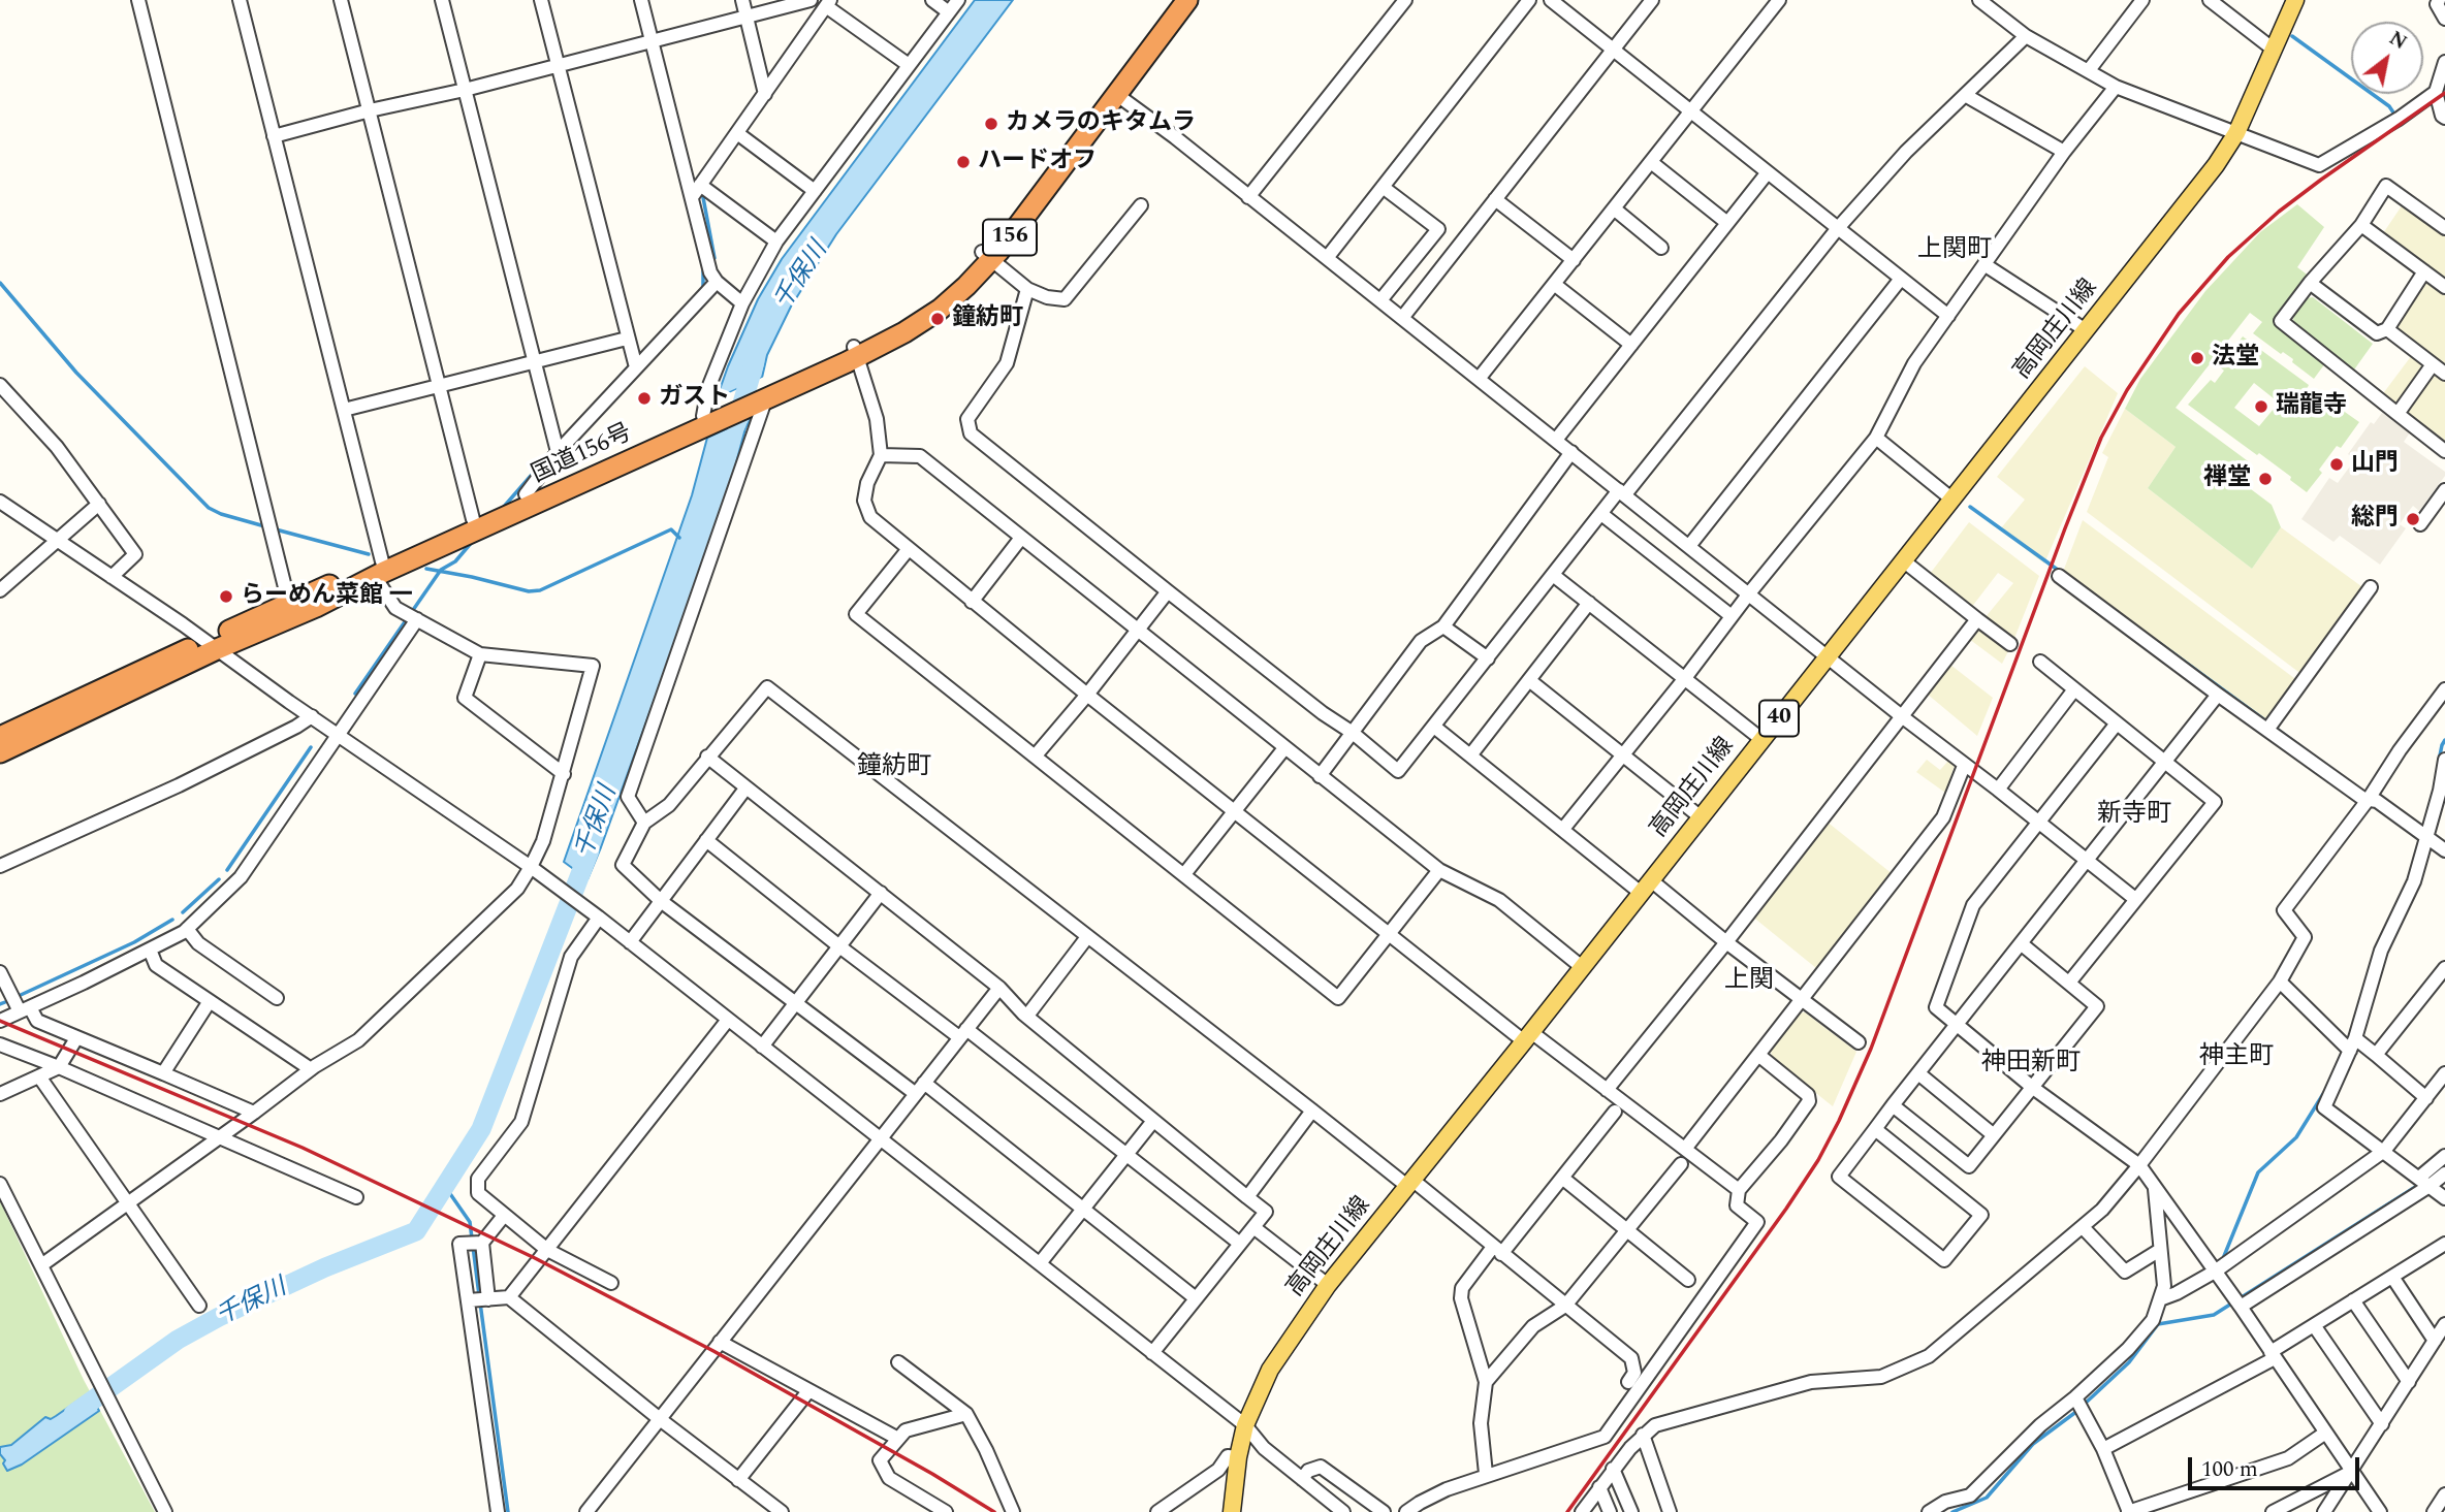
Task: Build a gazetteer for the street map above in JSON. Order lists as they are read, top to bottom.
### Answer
{
  "streets": {
    "highway": ["156", "国道156号"],
    "main road": ["高岡庄川線", "40"]
  },
  "districts": [
    "上関町",
    "鐘紡町",
    "新寺町",
    "上関",
    "神主町",
    "神田新町"
  ],
  "water": ["千保川"],
  "places": [
    "カメラのキタムラ",
    "ハードオフ",
    "鐘紡町",
    "法堂",
    "ガスト",
    "瑞龍寺",
    "山門",
    "禅堂",
    "総門",
    "らーめん菜館 一"
  ],
  "scale_bar": "100 m",
  "north": "top right"
}
